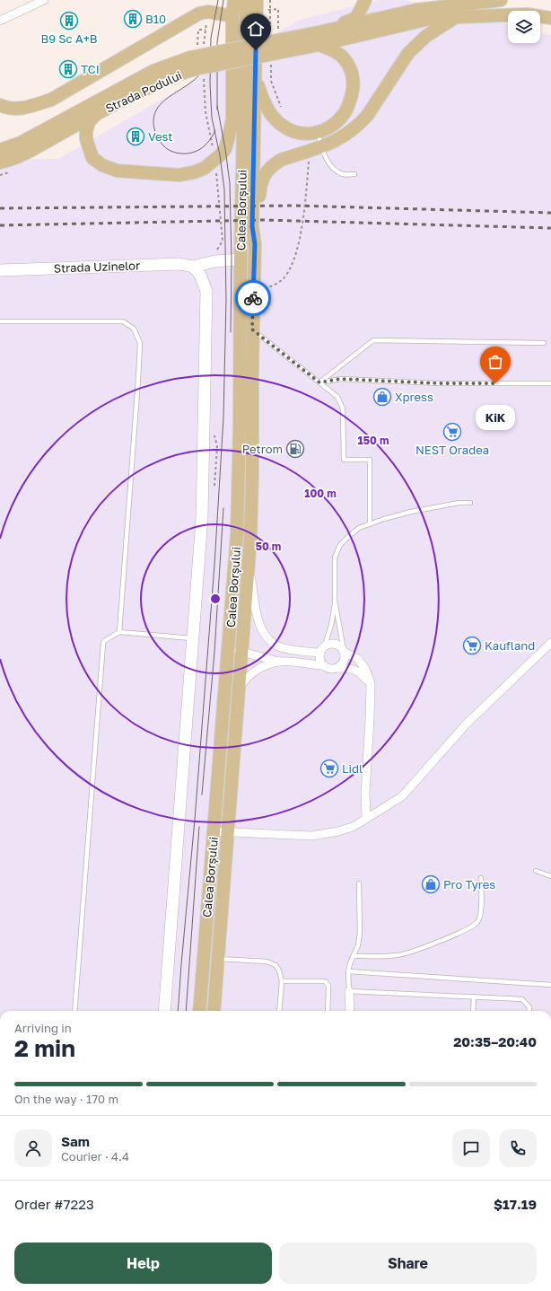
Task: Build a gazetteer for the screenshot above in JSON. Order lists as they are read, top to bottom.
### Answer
{
  "streets": {
    "main road": ["Strada Podului", "Calea Borșului"],
    "street": ["Strada Uzinelor"]
  },
  "places": {
    "building": [
      "B10",
      "B9 Sc A+B",
      "TCI",
      "Vest"
    ],
    "other": ["KiK"],
    "shop": ["Xpress", "Pro Tyres"],
    "supermarket": ["NEST Oradea", "Kaufland", "Lidl"],
    "fuel station": ["Petrom"]
  },
  "page": {
    "bubble": "KiK",
    "heading": ["2 min", "Arriving in", "20:35–20:40"],
    "panel": [
      "Sam",
      "Courier · 4.4",
      "Order #7223",
      "$17.19"
    ],
    "bar": "On the way · 170 m",
    "buttons": ["Help", "Share"]
  },
  "rings": ["150 m", "100 m", "50 m"]
}
